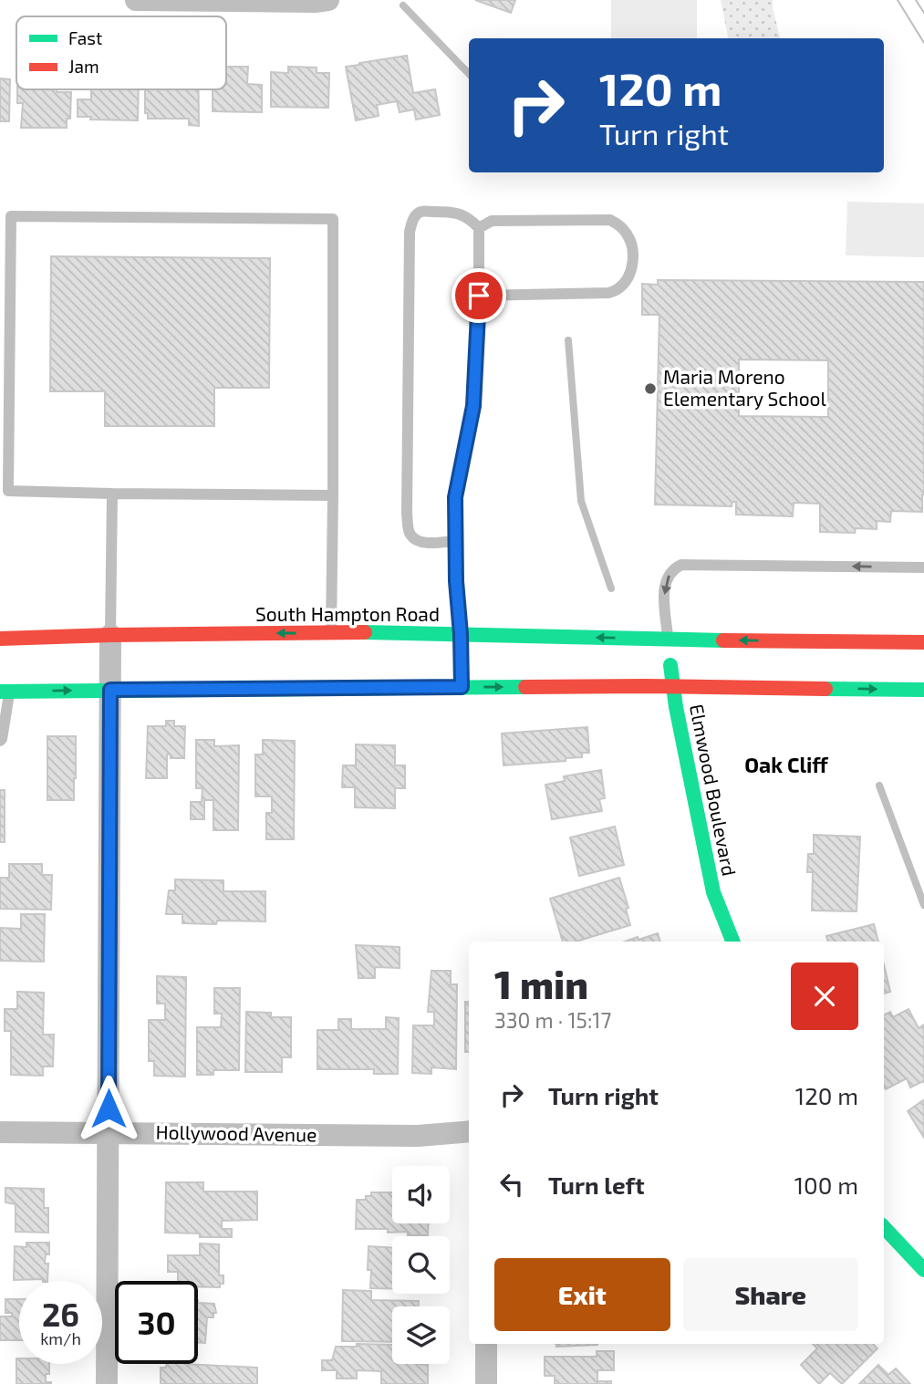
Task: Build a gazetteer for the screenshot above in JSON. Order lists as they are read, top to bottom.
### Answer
{
  "streets": {
    "main road": ["South Hampton Road", "Elmwood Boulevard"],
    "street": ["Hollywood Avenue"]
  },
  "crossings": [
    ["South Hampton Road", "Elmwood Boulevard"]
  ],
  "districts": ["Oak Cliff"],
  "places": ["Maria Moreno Elementary School"],
  "legend": ["Fast", "Jam"],
  "page": {
    "turn": ["120 m", "Turn right"],
    "heading": ["1 min", "330 m · 15:17"],
    "list": [
      {
        "name": "Turn right",
        "value": "120 m"
      },
      {
        "name": "Turn left",
        "value": "100 m"
      }
    ],
    "buttons": ["Exit", "Share"],
    "speed": "26 km/h",
    "limit": "30"
  }
}
